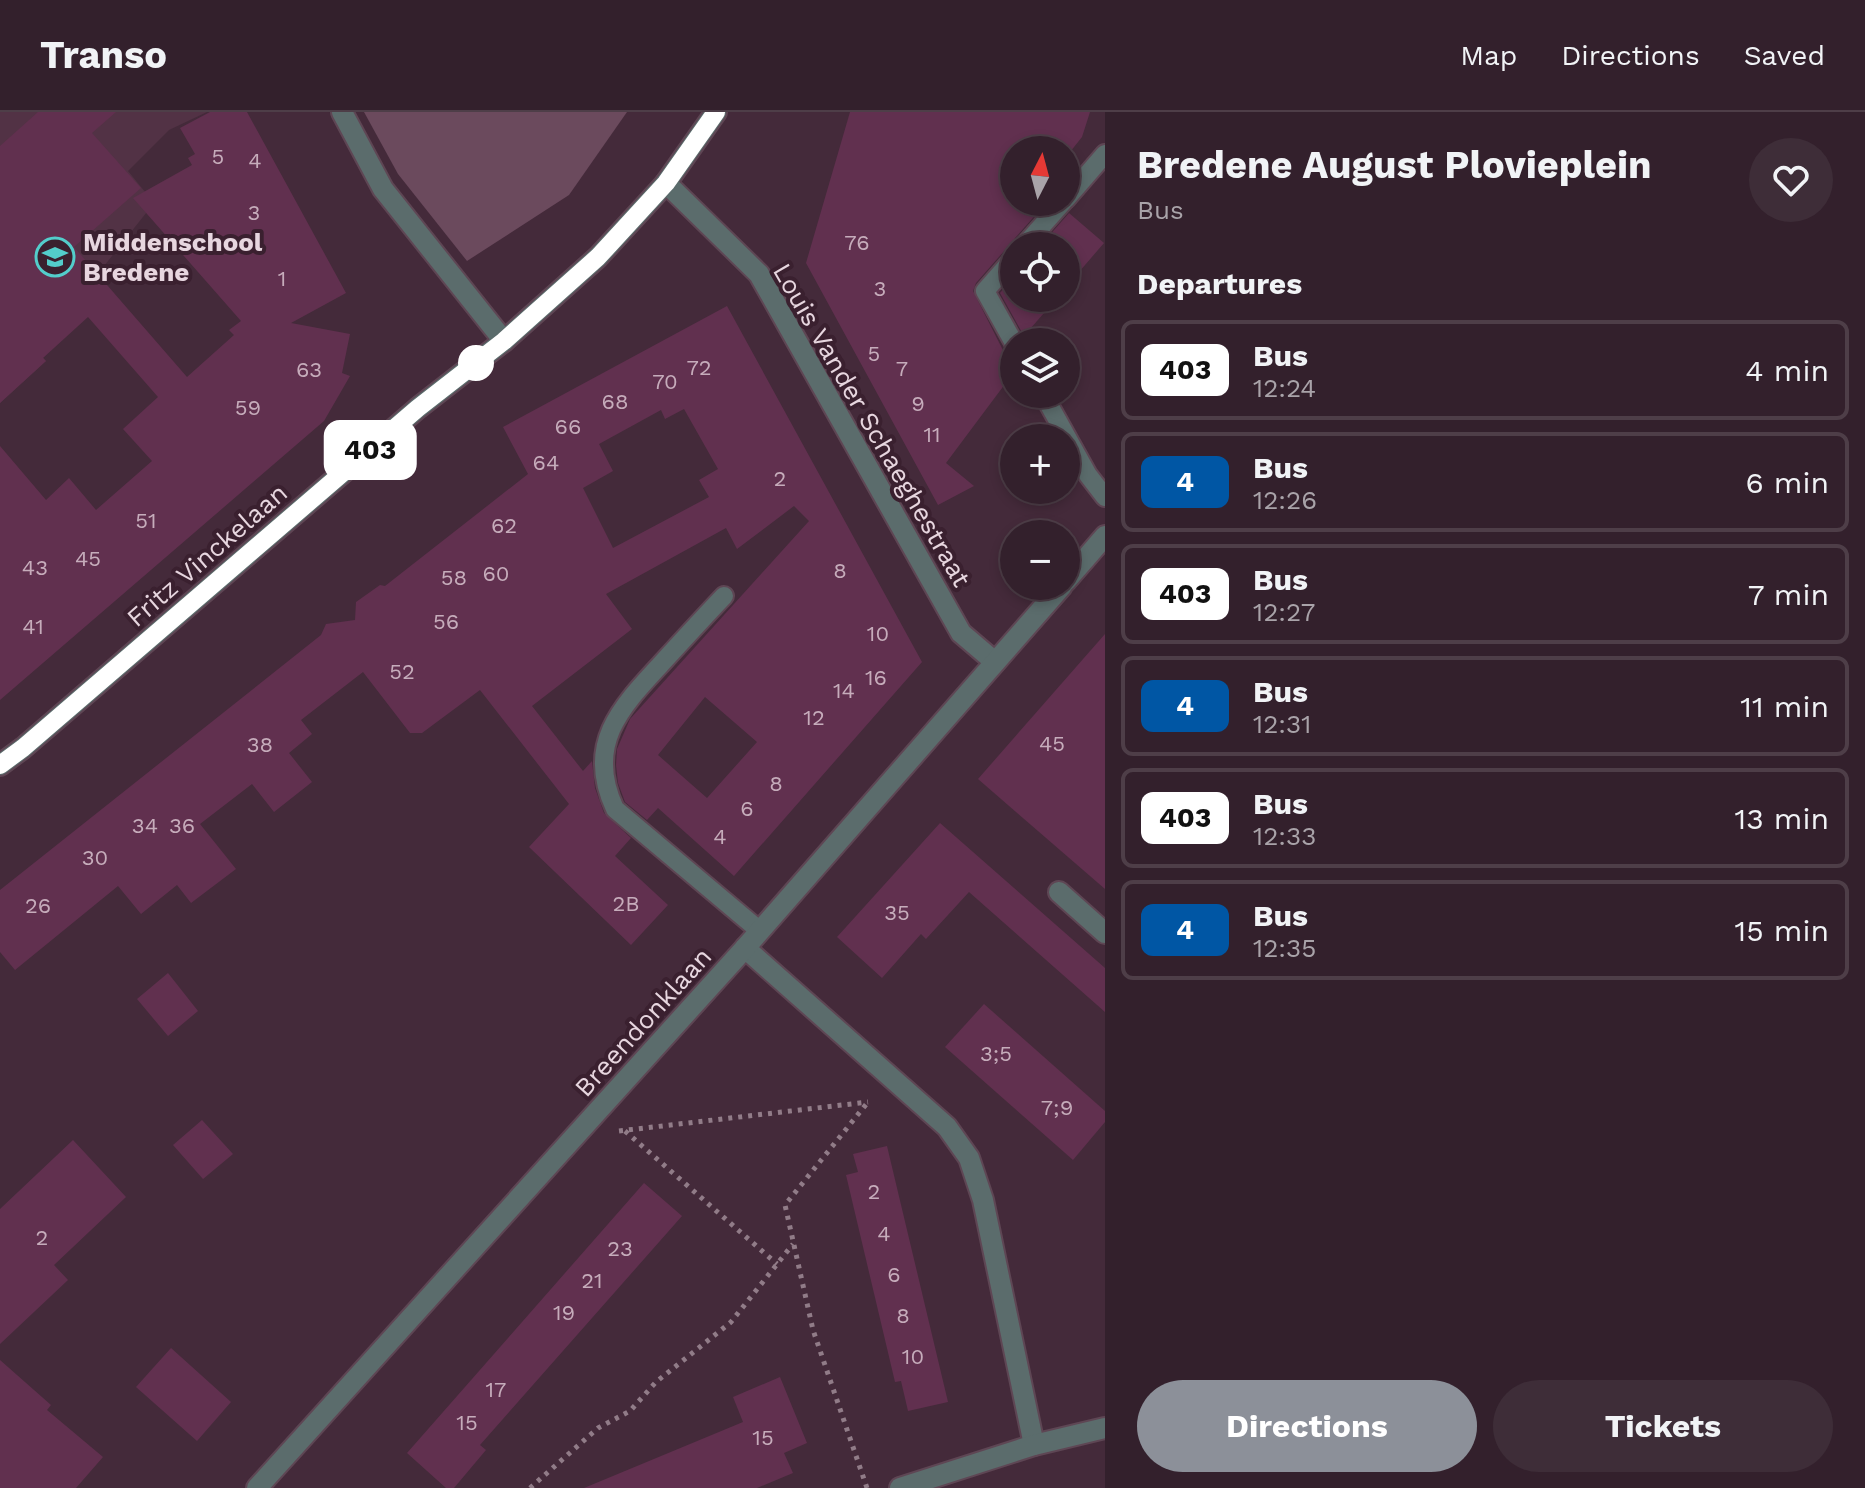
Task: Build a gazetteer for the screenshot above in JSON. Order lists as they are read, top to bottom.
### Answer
{
  "streets": {
    "street": ["Louis Vander Schaeghestraat", "Fritz Vinckelaan", "Breendonklaan"]
  },
  "crossings": [
    ["Louis Vander Schaeghestraat", "Fritz Vinckelaan"],
    ["Louis Vander Schaeghestraat", "Breendonklaan"]
  ],
  "places": {
    "school or university": ["Middenschool Bredene"]
  },
  "lines": ["bus line 403"],
  "house_numbers": [
    "5",
    "4",
    "3",
    "76",
    "1",
    "3",
    "5",
    "72",
    "7",
    "63",
    "70",
    "68",
    "9",
    "59",
    "66",
    "11",
    "64",
    "2",
    "51",
    "62",
    "45",
    "43",
    "8",
    "60",
    "58",
    "56",
    "41",
    "10",
    "52",
    "16",
    "14",
    "12",
    "45",
    "38",
    "8",
    "6",
    "34",
    "36",
    "4",
    "30",
    "2B",
    "26",
    "35",
    "3;5",
    "7;9",
    "2",
    "4",
    "2",
    "23",
    "6",
    "21",
    "19",
    "8",
    "10",
    "17",
    "15",
    "15"
  ],
  "north": "top",
  "page": {
    "header": "Transo",
    "nav": ["Map", "Directions", "Saved"],
    "on_map": "403",
    "heading": [
      ["Bredene August Plovieplein", "Bus"],
      "Departures"
    ],
    "map_buttons": ["+", "−"],
    "list": [
      {
        "mark": "403",
        "name": "Bus",
        "note": "12:24",
        "value": "4 min"
      },
      {
        "mark": "4",
        "name": "Bus",
        "note": "12:26",
        "value": "6 min"
      },
      {
        "mark": "403",
        "name": "Bus",
        "note": "12:27",
        "value": "7 min"
      },
      {
        "mark": "4",
        "name": "Bus",
        "note": "12:31",
        "value": "11 min"
      },
      {
        "mark": "403",
        "name": "Bus",
        "note": "12:33",
        "value": "13 min"
      },
      {
        "mark": "4",
        "name": "Bus",
        "note": "12:35",
        "value": "15 min"
      }
    ],
    "buttons": ["Directions", "Tickets"]
  }
}
